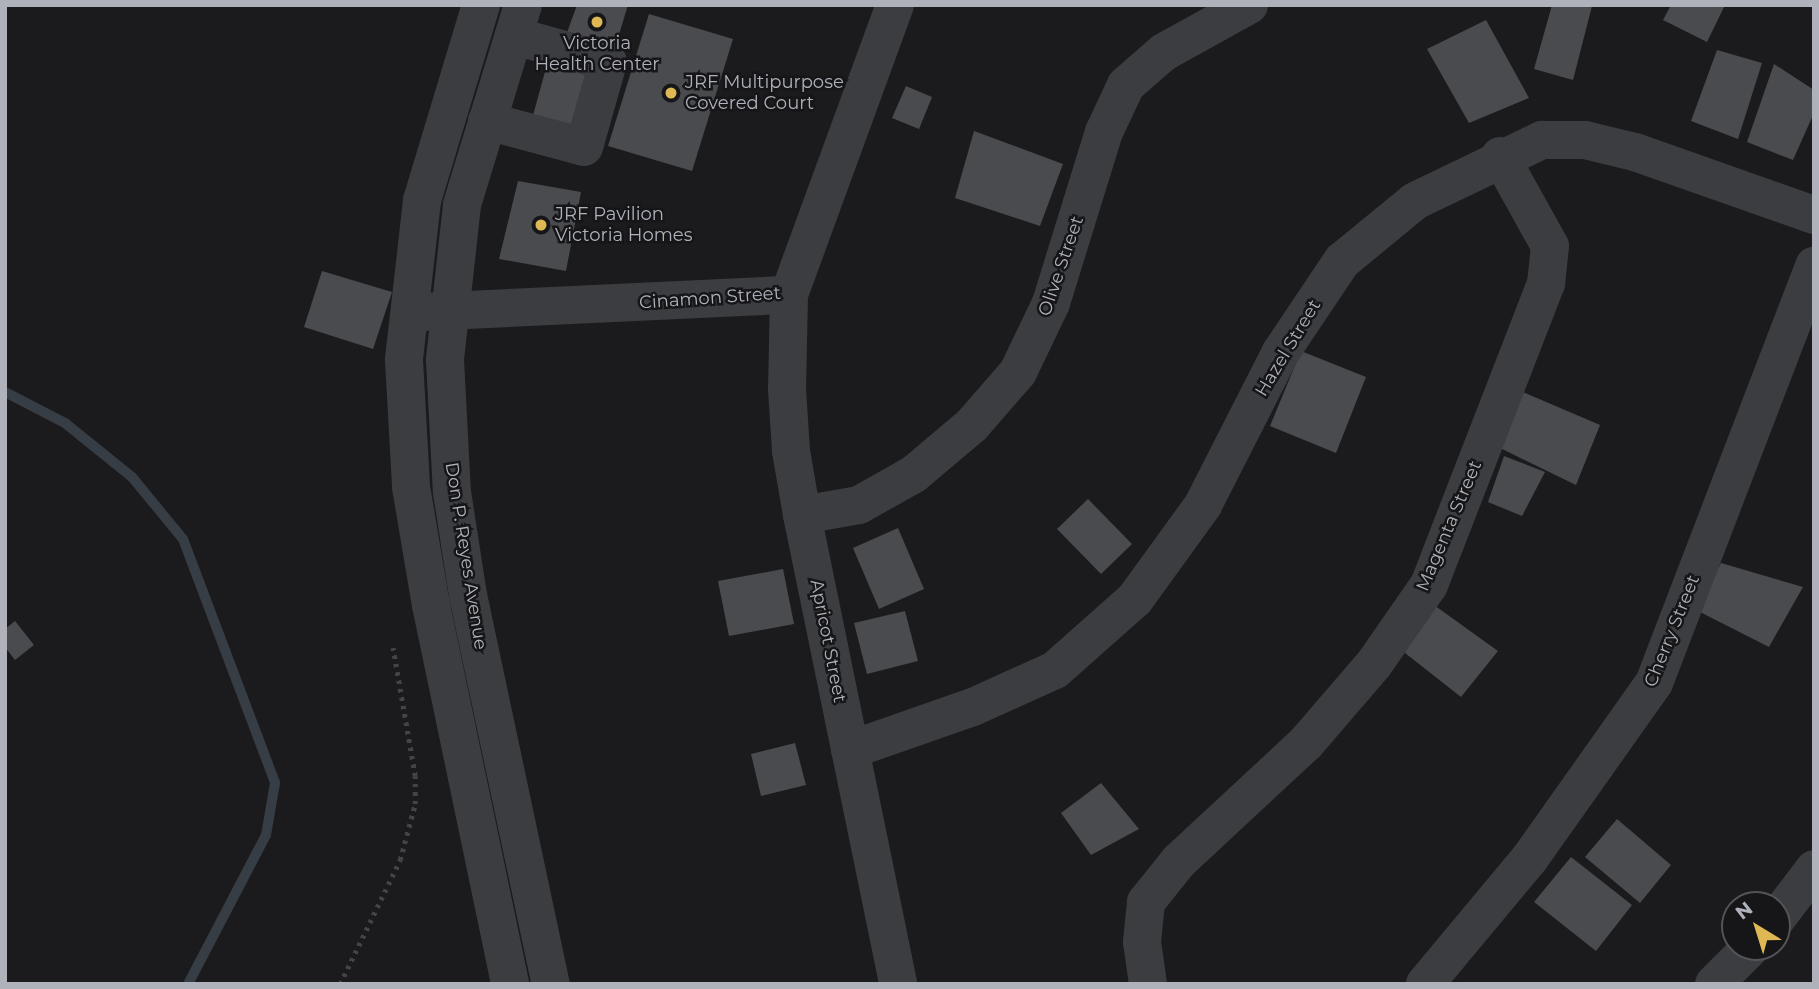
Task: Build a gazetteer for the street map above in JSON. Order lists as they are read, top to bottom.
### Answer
{
  "streets": {
    "street": [
      "Olive Street",
      "Cinamon Street",
      "Hazel Street",
      "Magenta Street",
      "Don P. Reyes Avenue",
      "Cherry Street",
      "Apricot Street"
    ]
  },
  "crossings": [
    ["Olive Street", "Apricot Street"],
    ["Cinamon Street", "Don P. Reyes Avenue"],
    ["Cinamon Street", "Apricot Street"],
    ["Hazel Street", "Magenta Street"],
    ["Hazel Street", "Apricot Street"]
  ],
  "places": ["Victoria Health Center", "JRF Multipurpose Covered Court", "JRF Pavilion Victoria Homes"],
  "north": "top left"
}
